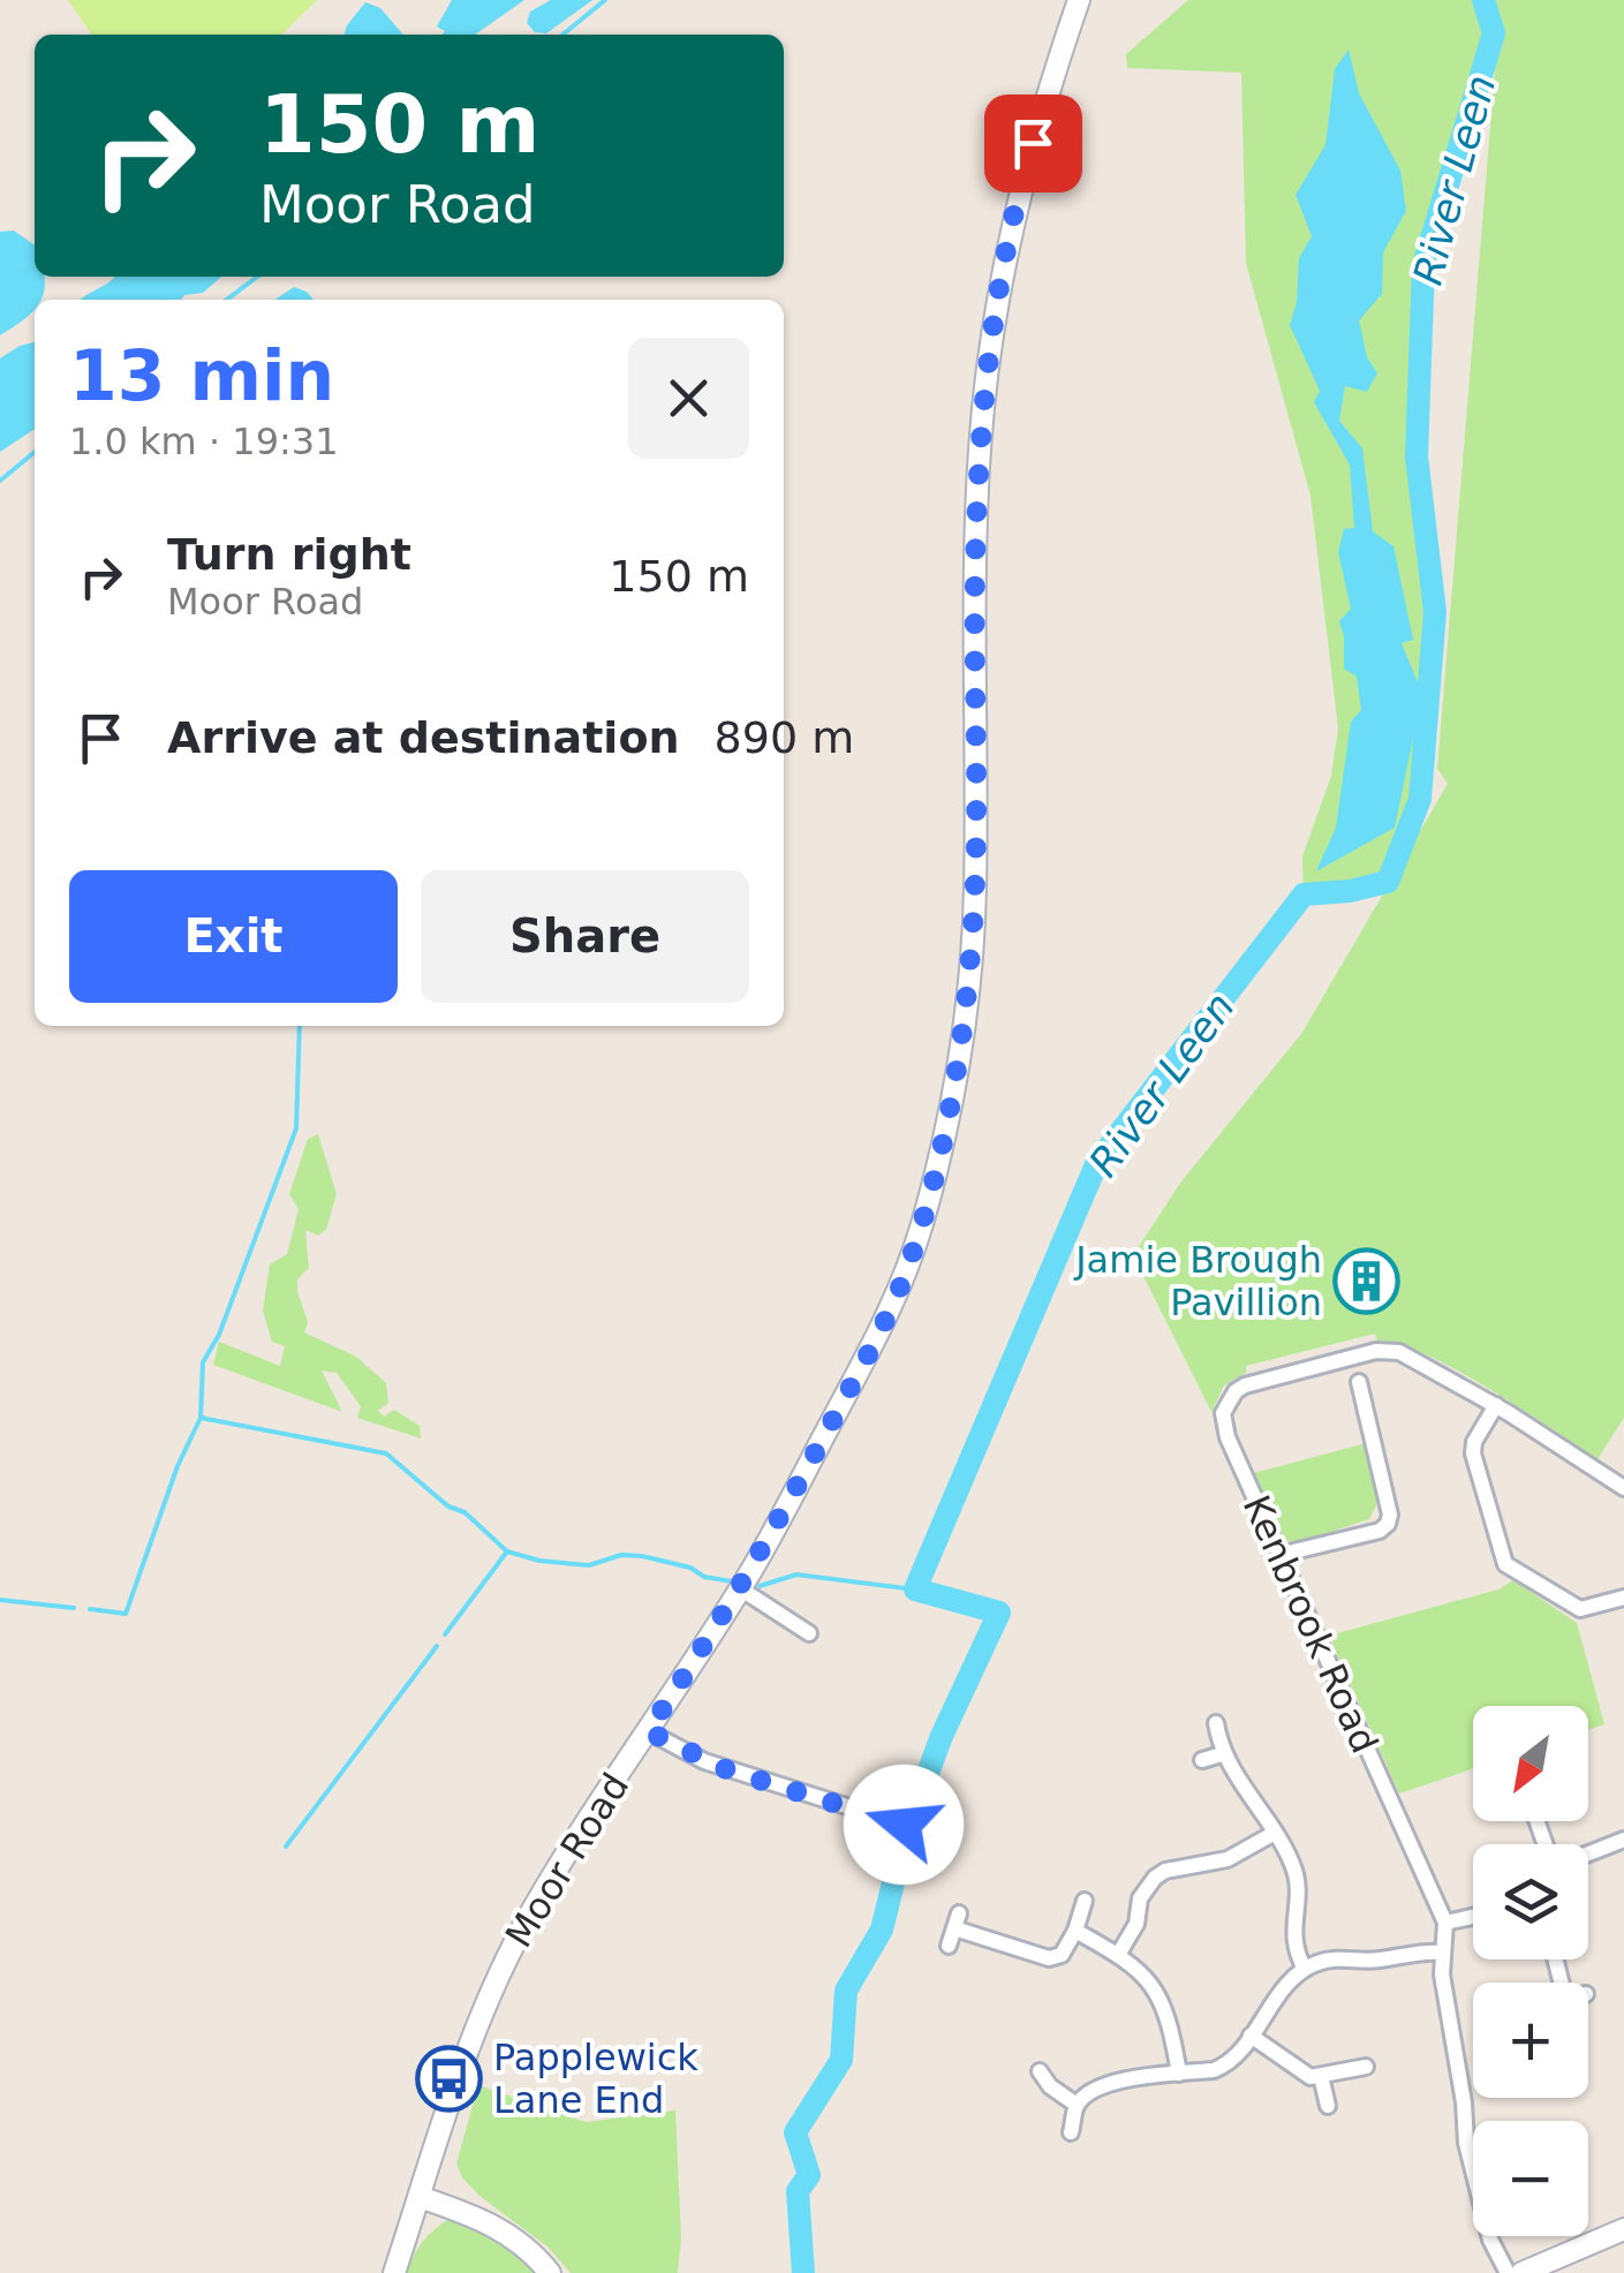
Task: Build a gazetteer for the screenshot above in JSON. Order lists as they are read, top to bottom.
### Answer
{
  "streets": {
    "main road": ["Moor Road"],
    "street": ["Kenbrook Road"]
  },
  "water": ["River Leen"],
  "places": {
    "building": ["Jamie Brough Pavillion"],
    "bus stop": ["Papplewick Lane End"]
  },
  "north": "bottom left",
  "page": {
    "turn": ["150 m", "Moor Road"],
    "heading": ["13 min", "1.0 km · 19:31"],
    "list": [
      {
        "name": "Turn right",
        "note": "Moor Road",
        "value": "150 m"
      },
      {
        "name": "Arrive at destination",
        "value": "890 m"
      }
    ],
    "buttons": ["Exit", "Share"],
    "map_buttons": ["+", "−"]
  }
}
